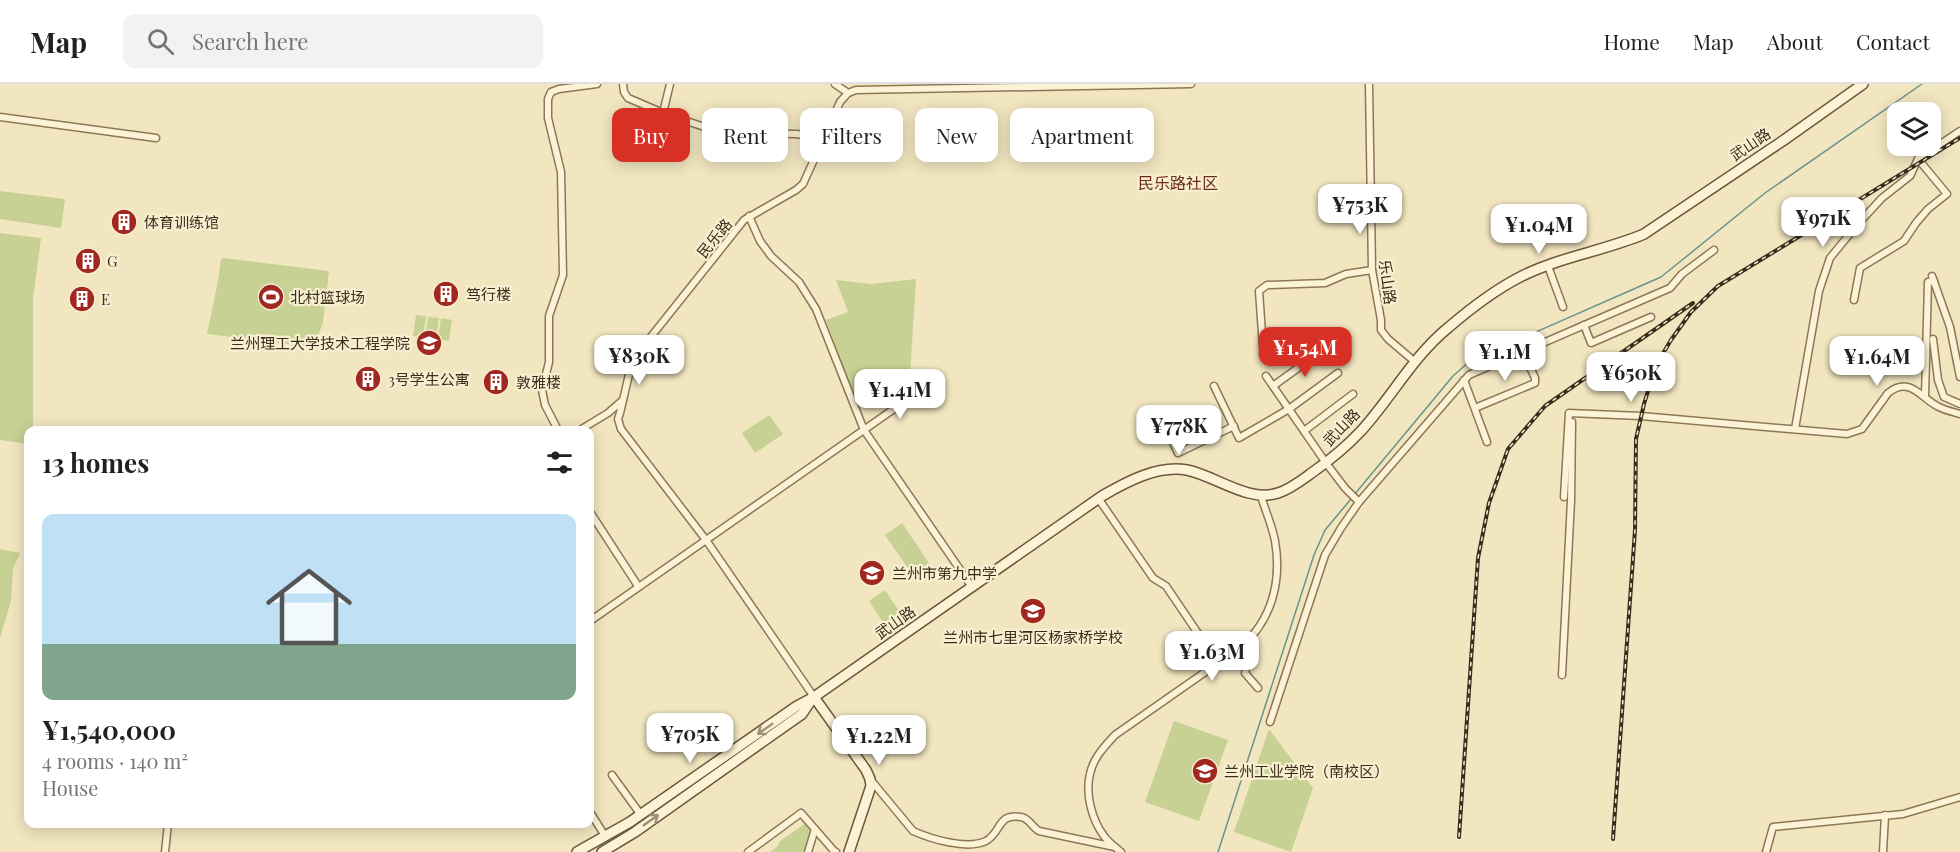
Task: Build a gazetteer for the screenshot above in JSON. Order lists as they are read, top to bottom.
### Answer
{
  "streets": {
    "main road": ["武山路"],
    "street": ["民乐路", "乐山路"]
  },
  "crossings": [
    ["武山路", "民乐路"],
    ["武山路", "乐山路"]
  ],
  "districts": ["民乐路社区"],
  "places": {
    "building": [
      "体育训练馆",
      "G",
      "笃行楼",
      "E",
      "3号学生公寓",
      "敦雅楼"
    ],
    "sports": ["北村篮球场"],
    "school or university": [
      "兰州理工大学技术工程学院",
      "兰州市第九中学",
      "兰州市七里河区杨家桥学校",
      "兰州工业学院（南校区）"
    ]
  },
  "page": {
    "header": "Map",
    "search": "Search here",
    "nav": [
      "Home",
      "Map",
      "About",
      "Contact"
    ],
    "chip": [
      "Buy",
      "Rent",
      "Filters",
      "New",
      "Apartment"
    ],
    "price": [
      "¥753K",
      "¥971K",
      "¥1.04M",
      "¥1.54M",
      "¥1.1M",
      "¥830K",
      "¥1.64M",
      "¥650K",
      "¥1.41M",
      "¥778K",
      "¥1.63M",
      "¥705K",
      "¥1.22M"
    ],
    "heading": "13 homes",
    "list": [
      {
        "name": "¥1,540,000",
        "note": "4 rooms · 140 m² · House"
      }
    ]
  }
}
